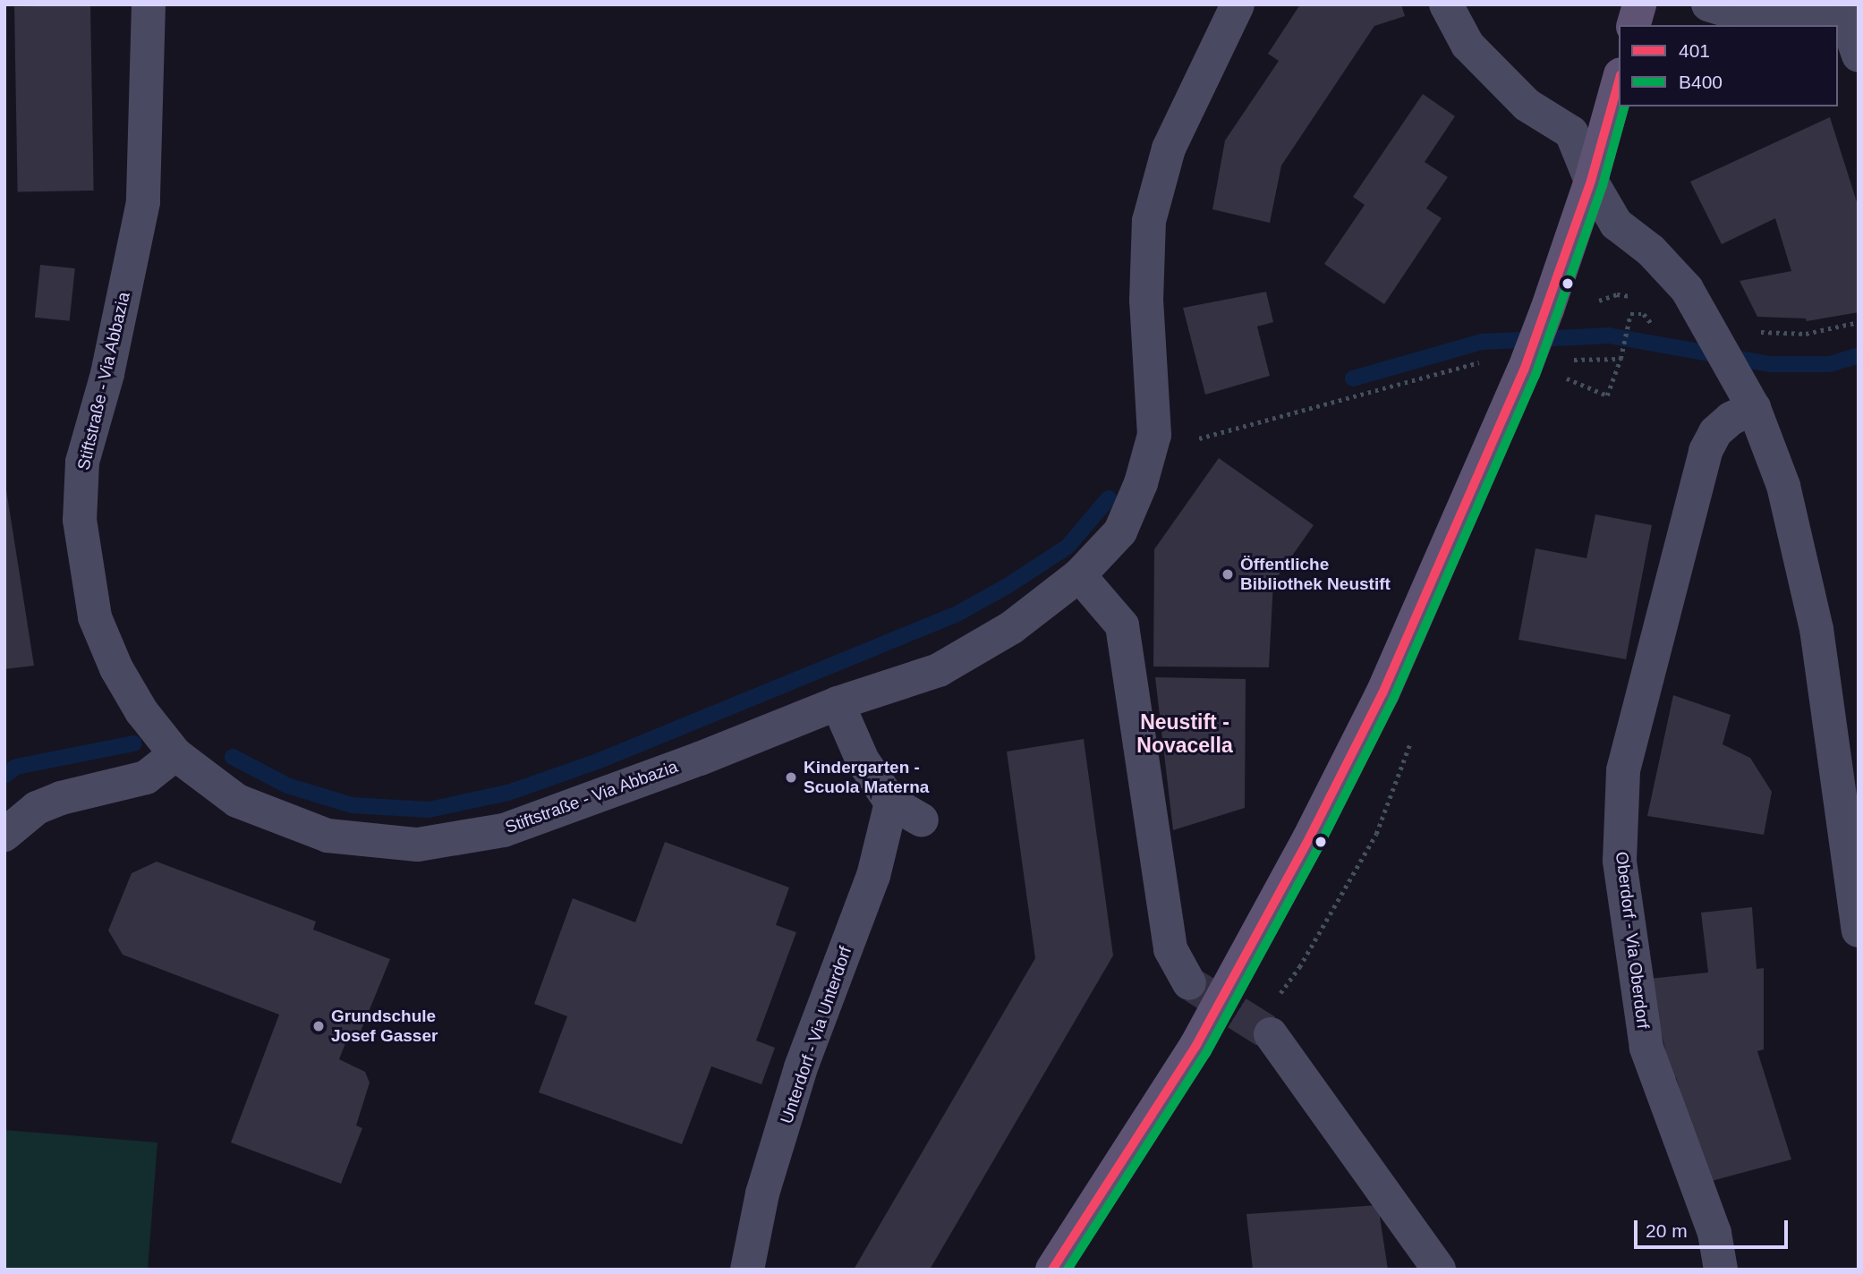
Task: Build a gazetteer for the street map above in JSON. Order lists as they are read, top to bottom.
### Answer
{
  "streets": {
    "street": ["Stiftstraße - Via Abbazia", "Oberdorf - Via Oberdorf", "Unterdorf - Via Unterdorf"]
  },
  "districts": ["Neustift - Novacella"],
  "places": ["Öffentliche Bibliothek Neustift", "Kindergarten - Scuola Materna", "Grundschule Josef Gasser"],
  "lines": ["transit line 401", "transit line B400"],
  "legend": ["401", "B400"],
  "scale_bar": "20 m"
}
